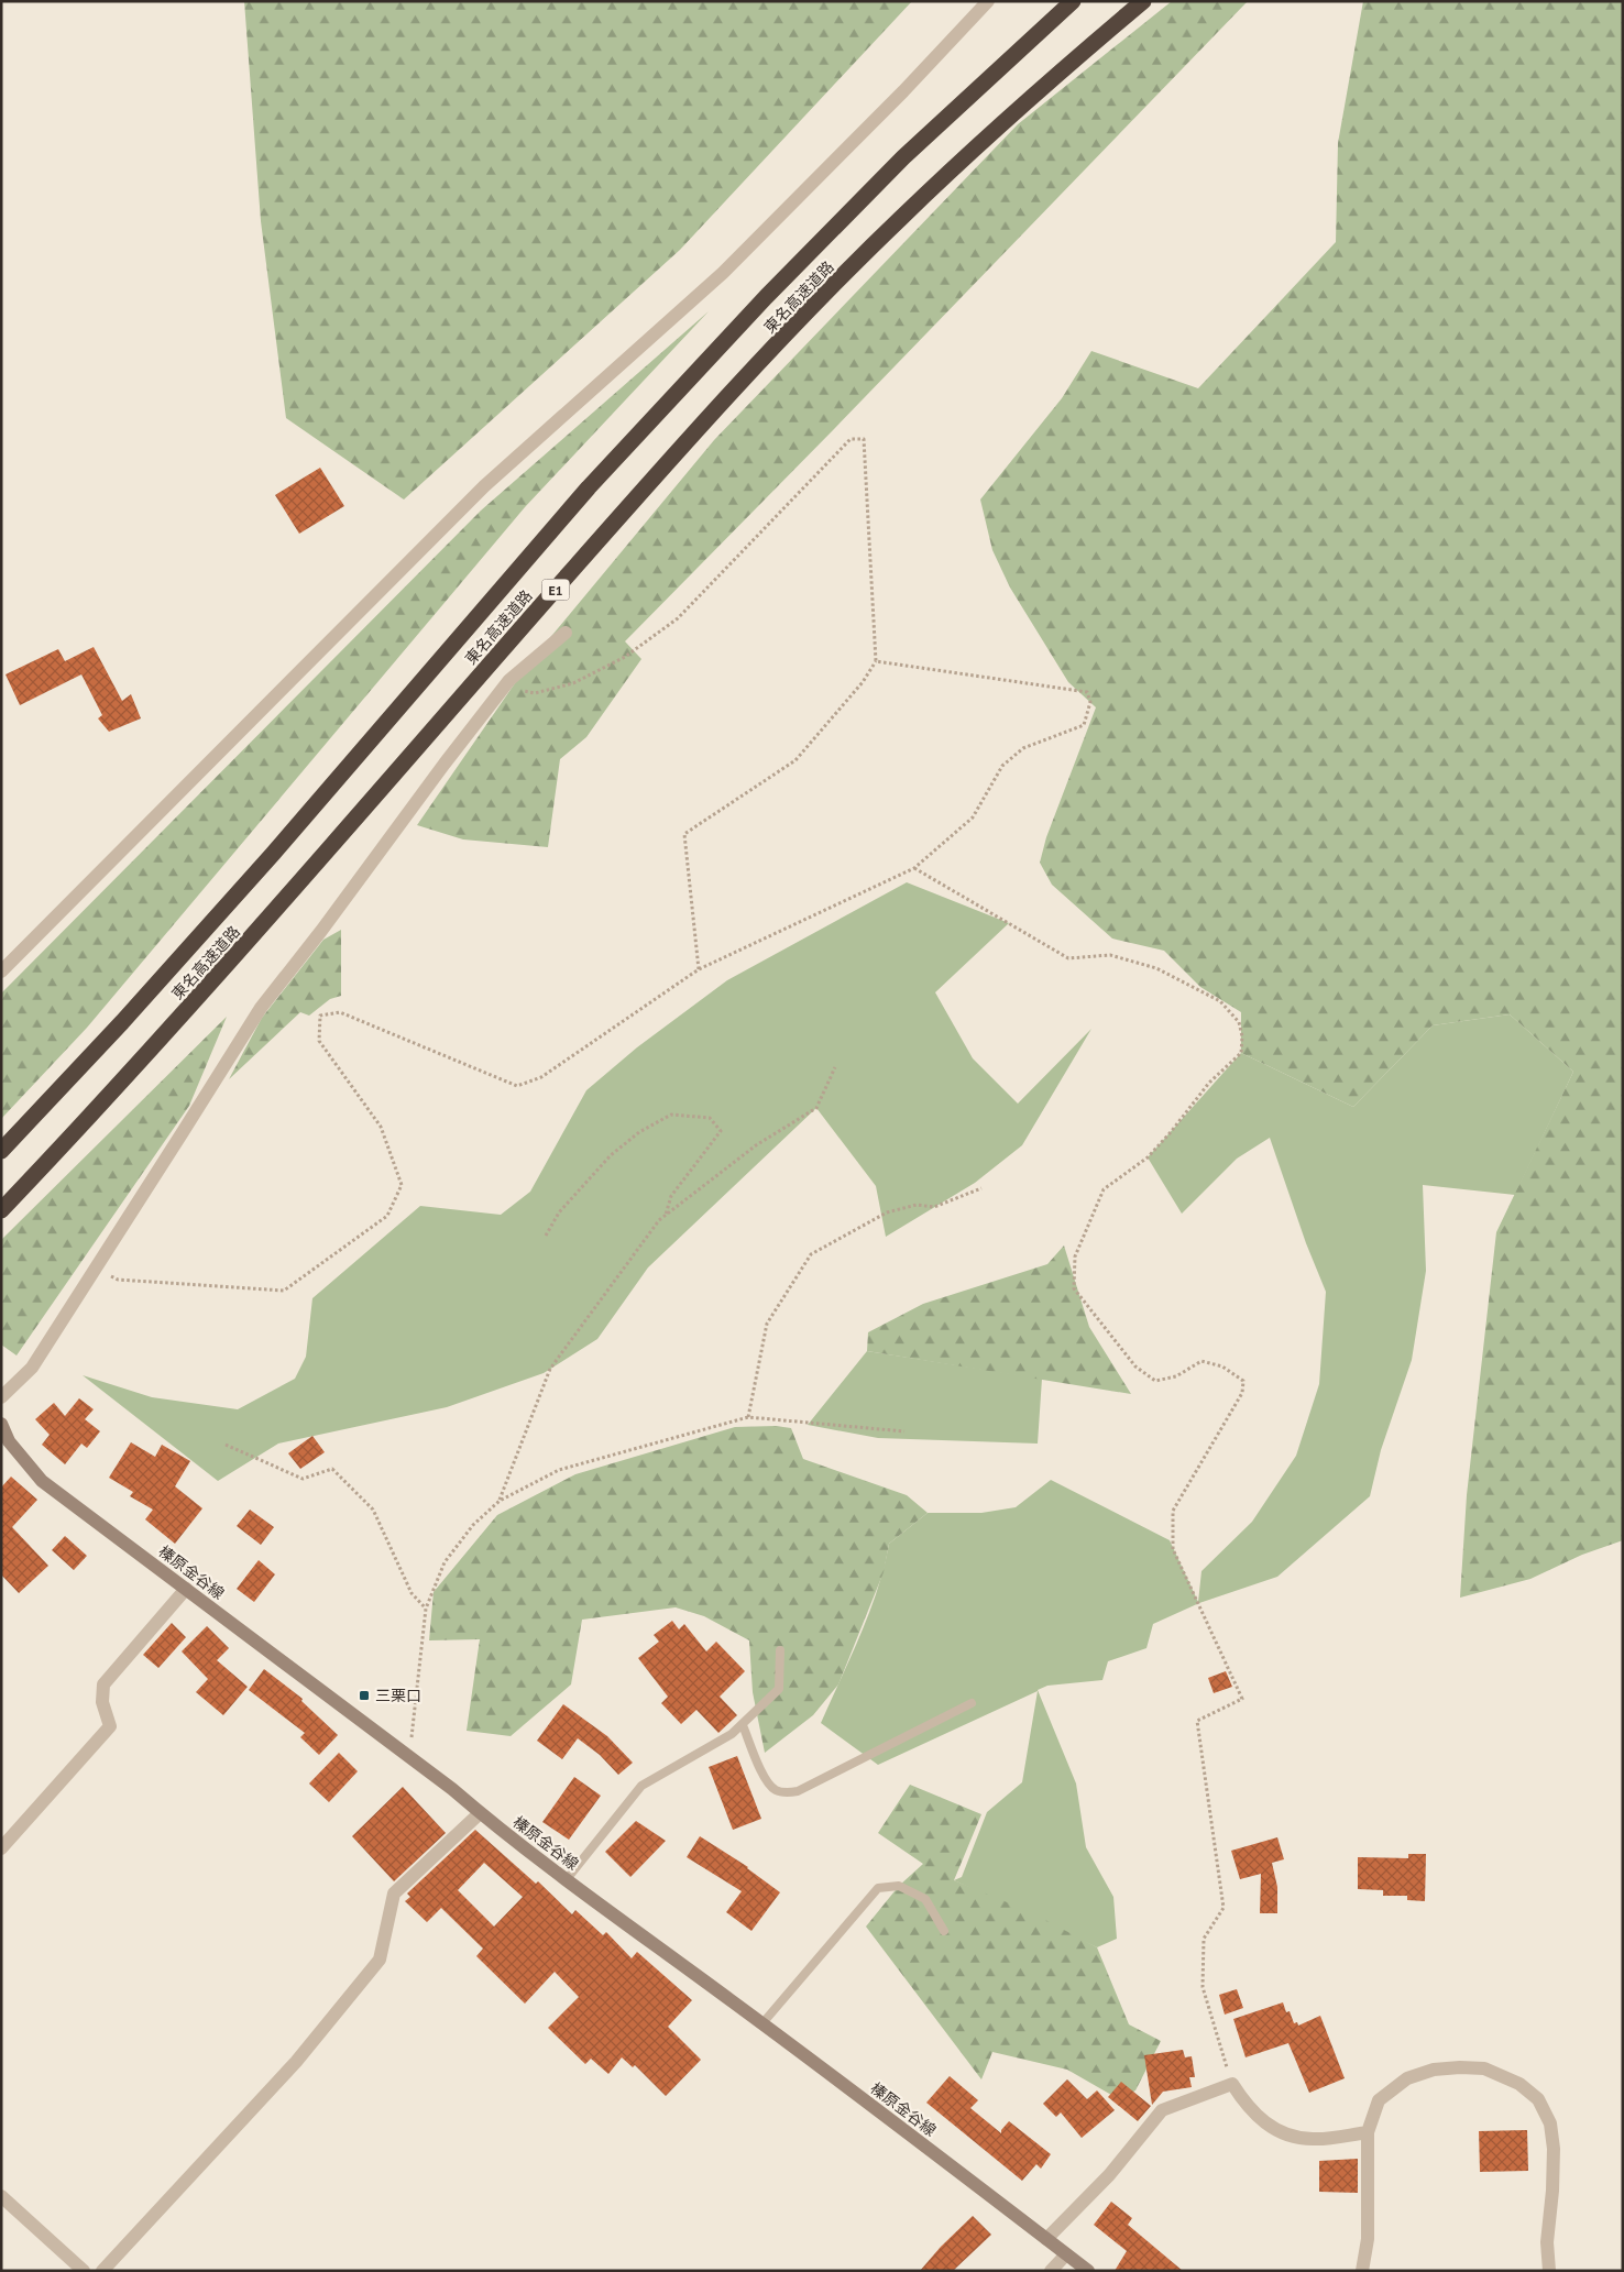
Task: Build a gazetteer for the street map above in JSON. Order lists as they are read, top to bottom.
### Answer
{
  "streets": {
    "highway": ["東名高速道路", "E1"],
    "main road": ["榛原金谷線"]
  },
  "places": {
    "transit": ["三栗口"]
  }
}
